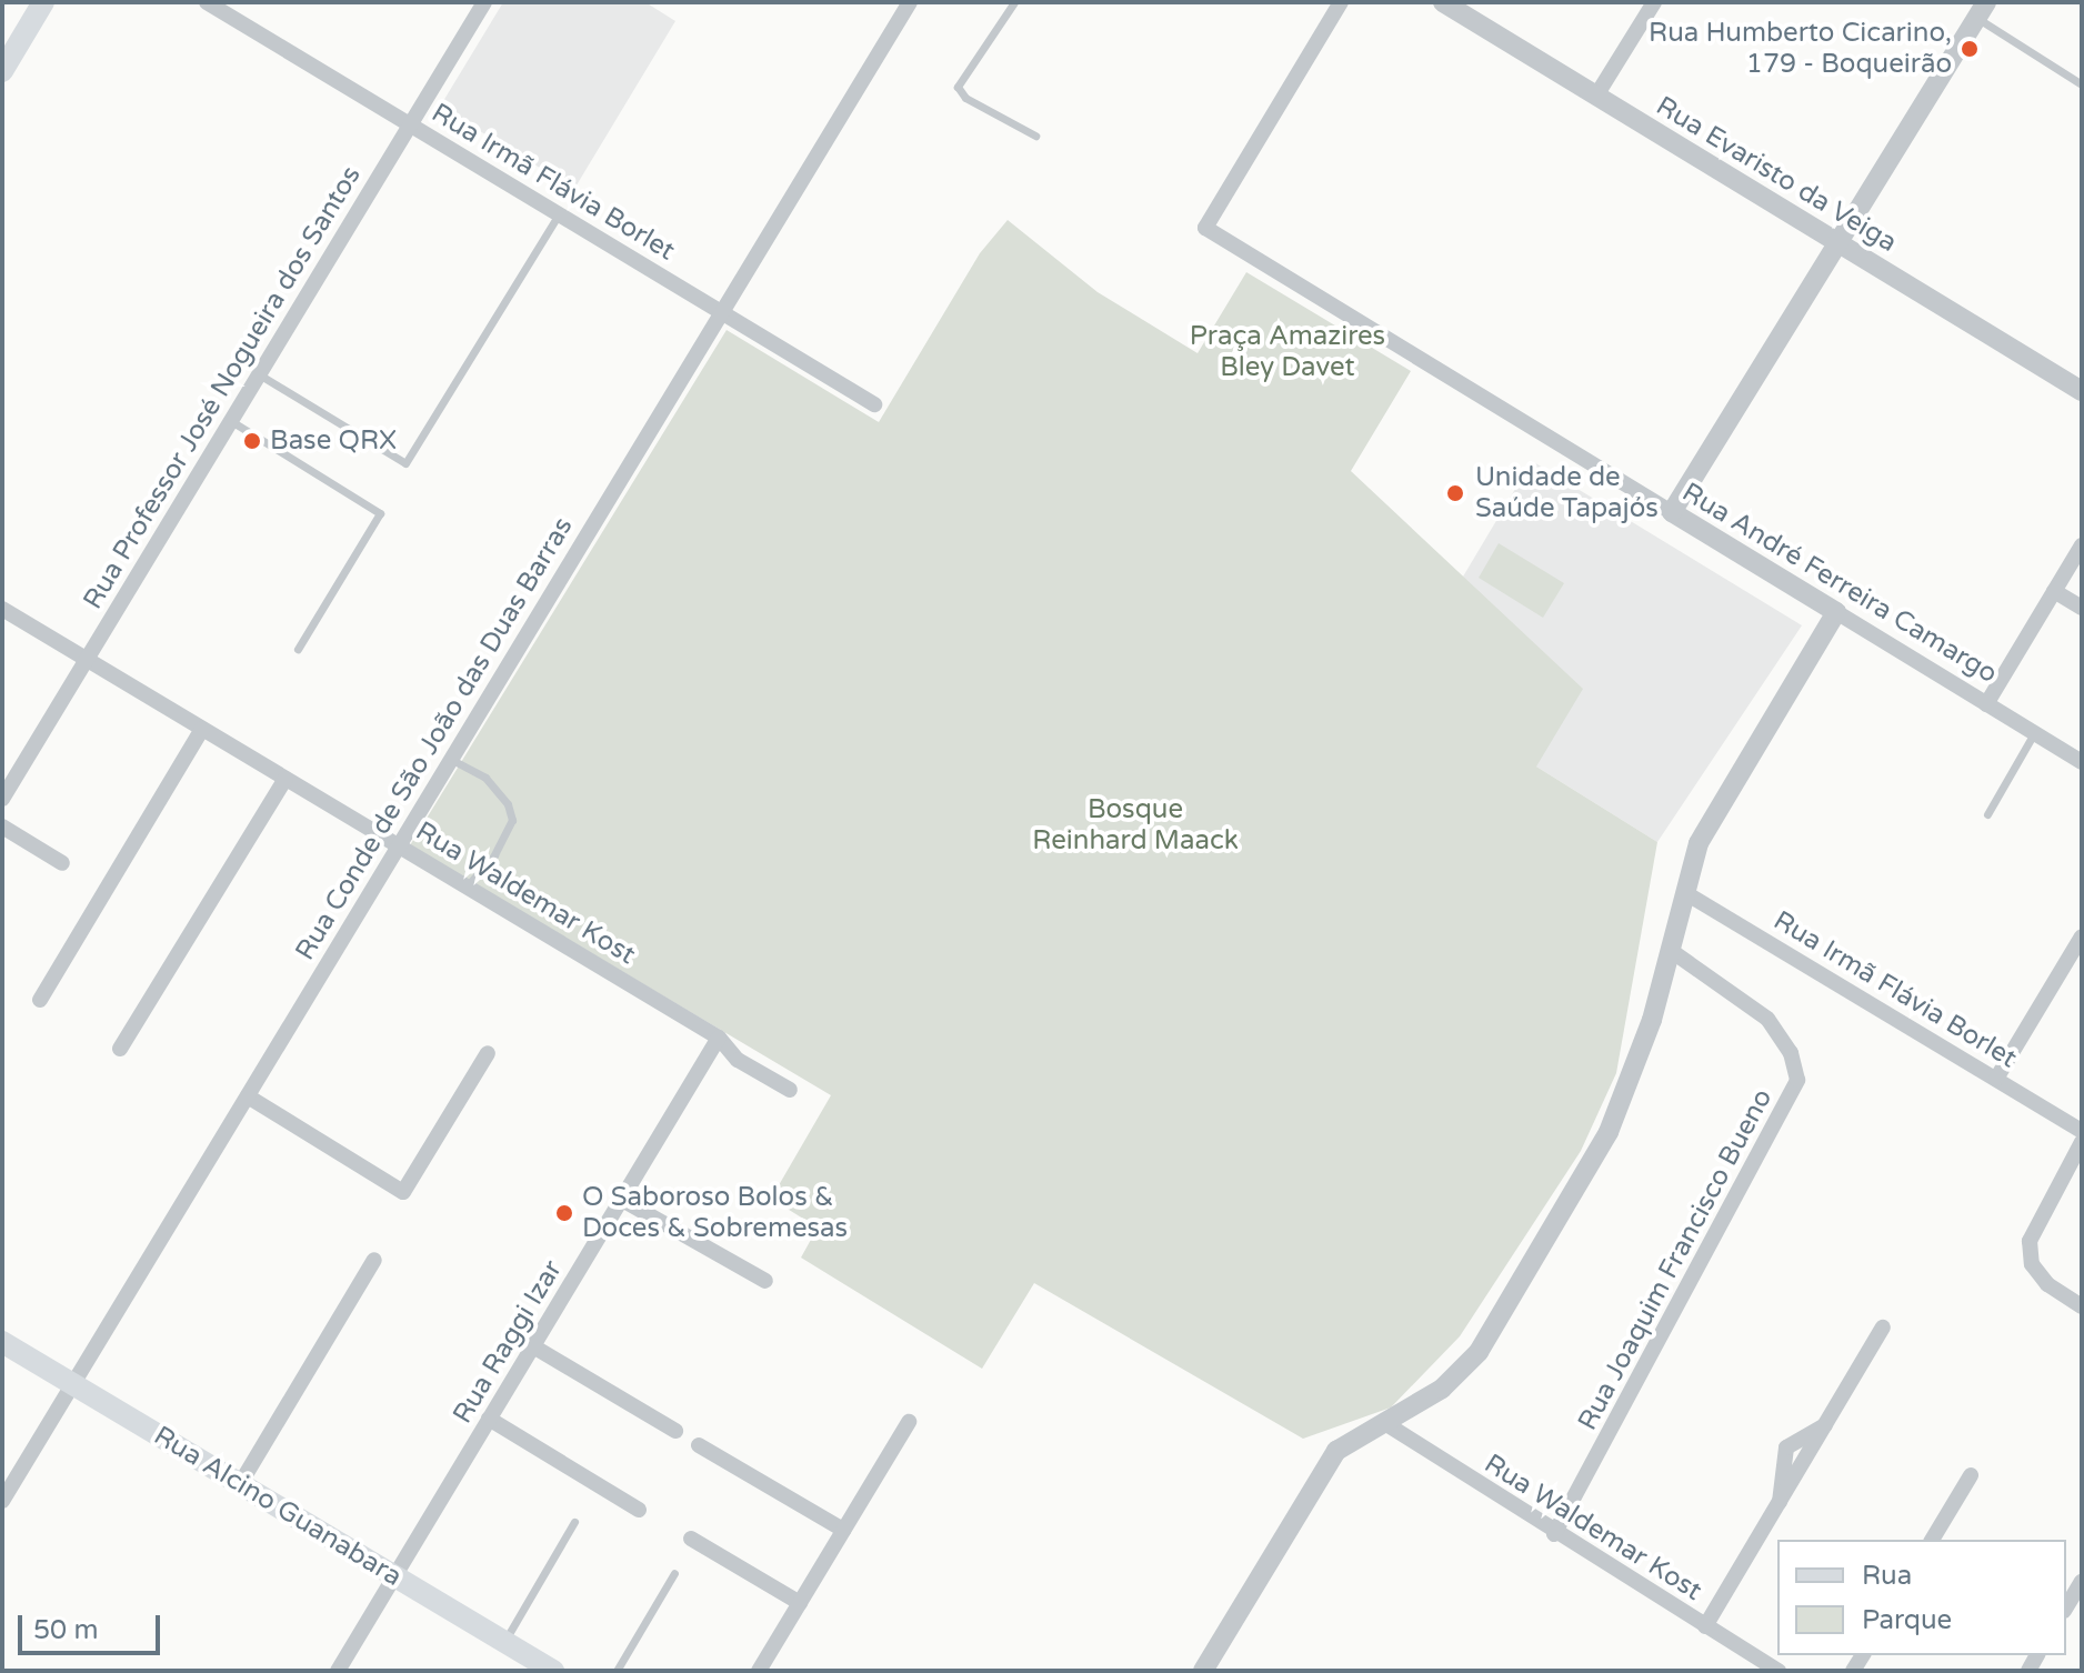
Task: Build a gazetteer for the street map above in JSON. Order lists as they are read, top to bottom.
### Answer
{
  "streets": {
    "main road": ["Rua Alcino Guanabara"],
    "street": [
      "Rua Evaristo da Veiga",
      "Rua Irmã Flávia Borlet",
      "Rua Professor José Nogueira dos Santos",
      "Rua André Ferreira Camargo",
      "Rua Conde de São João das Duas Barras",
      "Rua Waldemar Kost",
      "Rua Joaquim Francisco Bueno",
      "Rua Raggi Izar"
    ]
  },
  "crossings": [
    ["Rua Irmã Flávia Borlet", "Rua Professor José Nogueira dos Santos"],
    ["Rua Irmã Flávia Borlet", "Rua Conde de São João das Duas Barras"],
    ["Rua Professor José Nogueira dos Santos", "Rua Waldemar Kost"],
    ["Rua Conde de São João das Duas Barras", "Rua Waldemar Kost"],
    ["Rua Conde de São João das Duas Barras", "Rua Alcino Guanabara"],
    ["Rua Waldemar Kost", "Rua Joaquim Francisco Bueno"],
    ["Rua Waldemar Kost", "Rua Raggi Izar"],
    ["Rua Raggi Izar", "Rua Alcino Guanabara"]
  ],
  "parks": ["Praça Amazires Bley Davet", "Bosque Reinhard Maack"],
  "places": [
    "Rua Humberto Cicarino, 179 - Boqueirão",
    "Base QRX",
    "Unidade de Saúde Tapajós",
    "O Saboroso Bolos & Doces & Sobremesas"
  ],
  "legend": ["Rua", "Parque"],
  "scale_bar": "50 m"
}
